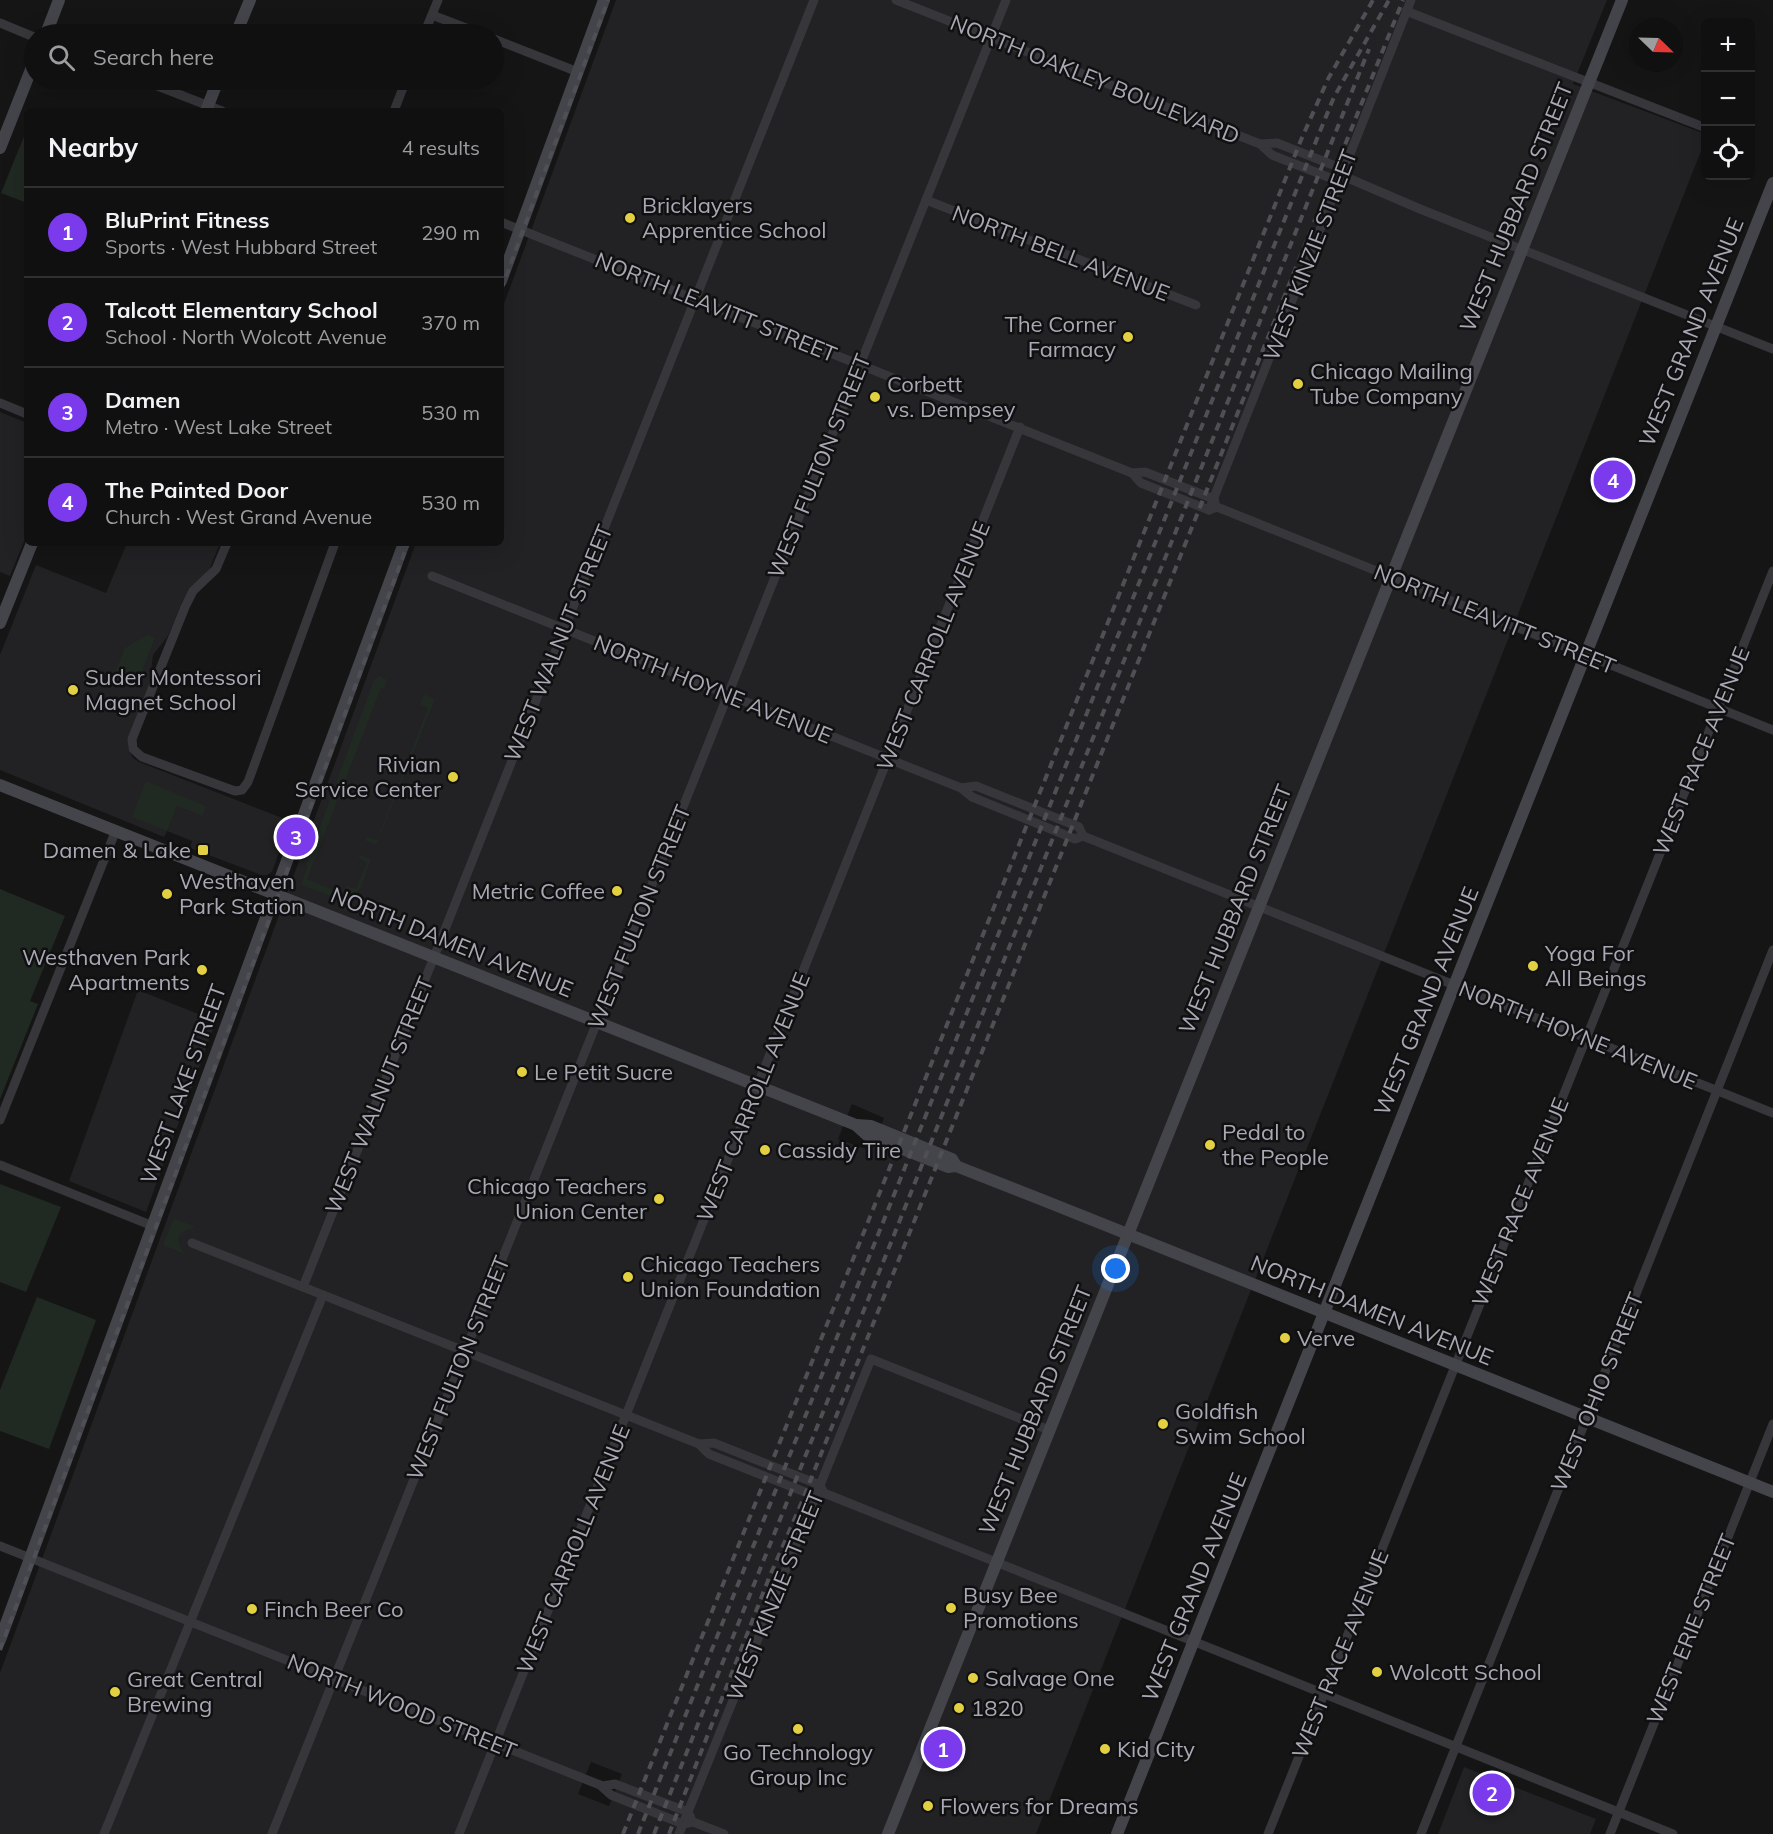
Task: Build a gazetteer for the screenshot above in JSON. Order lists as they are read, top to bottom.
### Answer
{
  "streets": {
    "main road": [
      "WEST HUBBARD STREET",
      "WEST GRAND AVENUE",
      "NORTH DAMEN AVENUE",
      "WEST LAKE STREET"
    ],
    "street": [
      "NORTH OAKLEY BOULEVARD",
      "NORTH BELL AVENUE",
      "WEST KINZIE STREET",
      "NORTH LEAVITT STREET",
      "WEST FULTON STREET",
      "WEST WALNUT STREET",
      "WEST CARROLL AVENUE",
      "NORTH HOYNE AVENUE",
      "WEST RACE AVENUE",
      "WEST OHIO STREET",
      "WEST ERIE STREET",
      "NORTH WOOD STREET"
    ]
  },
  "crossings": [
    ["NORTH OAKLEY BOULEVARD", "WEST HUBBARD STREET"],
    ["NORTH OAKLEY BOULEVARD", "WEST KINZIE STREET"],
    ["NORTH OAKLEY BOULEVARD", "WEST GRAND AVENUE"],
    ["NORTH OAKLEY BOULEVARD", "WEST FULTON STREET"],
    ["WEST HUBBARD STREET", "WEST KINZIE STREET"],
    ["WEST HUBBARD STREET", "NORTH LEAVITT STREET"],
    ["WEST HUBBARD STREET", "NORTH HOYNE AVENUE"],
    ["WEST HUBBARD STREET", "NORTH DAMEN AVENUE"],
    ["NORTH BELL AVENUE", "WEST FULTON STREET"],
    ["WEST KINZIE STREET", "NORTH LEAVITT STREET"],
    ["WEST KINZIE STREET", "NORTH WOOD STREET"],
    ["NORTH LEAVITT STREET", "WEST GRAND AVENUE"],
    ["NORTH LEAVITT STREET", "WEST FULTON STREET"],
    ["NORTH LEAVITT STREET", "WEST WALNUT STREET"],
    ["NORTH LEAVITT STREET", "WEST CARROLL AVENUE"],
    ["NORTH LEAVITT STREET", "WEST RACE AVENUE"],
    ["WEST GRAND AVENUE", "NORTH HOYNE AVENUE"],
    ["WEST GRAND AVENUE", "NORTH DAMEN AVENUE"],
    ["WEST FULTON STREET", "NORTH HOYNE AVENUE"],
    ["WEST FULTON STREET", "NORTH DAMEN AVENUE"],
    ["WEST FULTON STREET", "NORTH WOOD STREET"],
    ["WEST WALNUT STREET", "NORTH HOYNE AVENUE"],
    ["WEST WALNUT STREET", "NORTH DAMEN AVENUE"],
    ["WEST CARROLL AVENUE", "NORTH HOYNE AVENUE"],
    ["WEST CARROLL AVENUE", "NORTH DAMEN AVENUE"],
    ["WEST CARROLL AVENUE", "NORTH WOOD STREET"],
    ["NORTH HOYNE AVENUE", "WEST RACE AVENUE"],
    ["NORTH HOYNE AVENUE", "WEST OHIO STREET"],
    ["WEST RACE AVENUE", "NORTH DAMEN AVENUE"],
    ["NORTH DAMEN AVENUE", "WEST LAKE STREET"],
    ["NORTH DAMEN AVENUE", "WEST OHIO STREET"],
    ["NORTH DAMEN AVENUE", "WEST ERIE STREET"],
    ["WEST LAKE STREET", "NORTH WOOD STREET"]
  ],
  "places": {
    "other": [
      "Bricklayers Apprentice School",
      "The Corner Farmacy",
      "Chicago Mailing Tube Company",
      "Corbett vs. Dempsey",
      "Suder Montessori Magnet School",
      "Rivian Service Center",
      "Metric Coffee",
      "Westhaven Park Station",
      "Yoga For All Beings",
      "Westhaven Park Apartments",
      "Le Petit Sucre",
      "Pedal to the People",
      "Cassidy Tire",
      "Chicago Teachers Union Center",
      "Chicago Teachers Union Foundation",
      "Verve",
      "Goldfish Swim School",
      "Busy Bee Promotions",
      "Finch Beer Co",
      "Wolcott School",
      "Salvage One",
      "Great Central Brewing",
      "1820",
      "Go Technology Group Inc",
      "Kid City",
      "Flowers for Dreams"
    ],
    "transit": ["Damen & Lake"]
  },
  "north": "bottom right",
  "page": {
    "map_buttons": ["+", "−"],
    "search": "Search here",
    "heading": ["Nearby", "4 results"],
    "list": [
      {
        "mark": "1",
        "name": "BluPrint Fitness",
        "note": "Sports · West Hubbard Street",
        "value": "290 m"
      },
      {
        "mark": "2",
        "name": "Talcott Elementary School",
        "note": "School · North Wolcott Avenue",
        "value": "370 m"
      },
      {
        "mark": "3",
        "name": "Damen",
        "note": "Metro · West Lake Street",
        "value": "530 m"
      },
      {
        "mark": "4",
        "name": "The Painted Door",
        "note": "Church · West Grand Avenue",
        "value": "530 m"
      }
    ],
    "pins": [
      "4",
      "3",
      "1",
      "2"
    ]
  }
}
